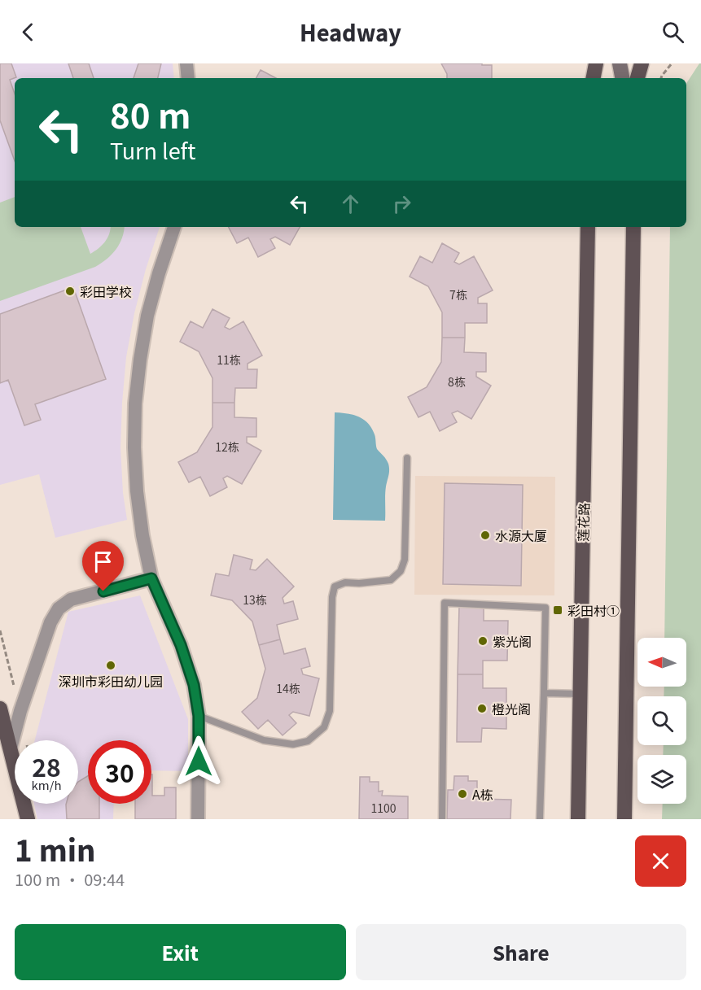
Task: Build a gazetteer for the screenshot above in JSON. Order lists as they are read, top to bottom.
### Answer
{
  "streets": {
    "main road": ["莲花路"]
  },
  "places": {
    "other": [
      "彩田学校",
      "水源大厦",
      "紫光阁",
      "深圳市彩田幼儿园",
      "橙光阁",
      "A栋"
    ],
    "transit": ["彩田村①"]
  },
  "house_numbers": [
    "7栋",
    "11栋",
    "8栋",
    "12栋",
    "13栋",
    "14栋",
    "1100"
  ],
  "north": "left",
  "page": {
    "header": "Headway",
    "turn": ["80 m", "Turn left"],
    "speed": "28 km/h",
    "limit": "30",
    "heading": ["1 min", "100 m · 09:44"],
    "buttons": ["Exit", "Share"]
  }
}
